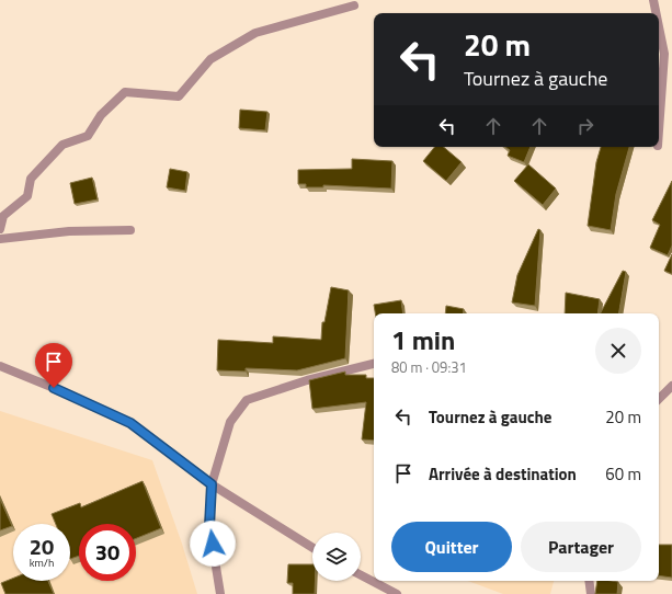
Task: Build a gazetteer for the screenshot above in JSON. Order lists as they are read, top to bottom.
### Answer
{
  "page": {
    "turn": ["20 m", "Tournez à gauche"],
    "heading": ["1 min", "80 m · 09:31"],
    "list": [
      {
        "name": "Tournez à gauche",
        "value": "20 m"
      },
      {
        "name": "Arrivée à destination",
        "value": "60 m"
      }
    ],
    "buttons": ["Quitter", "Partager"],
    "speed": "20 km/h",
    "limit": "30"
  }
}
